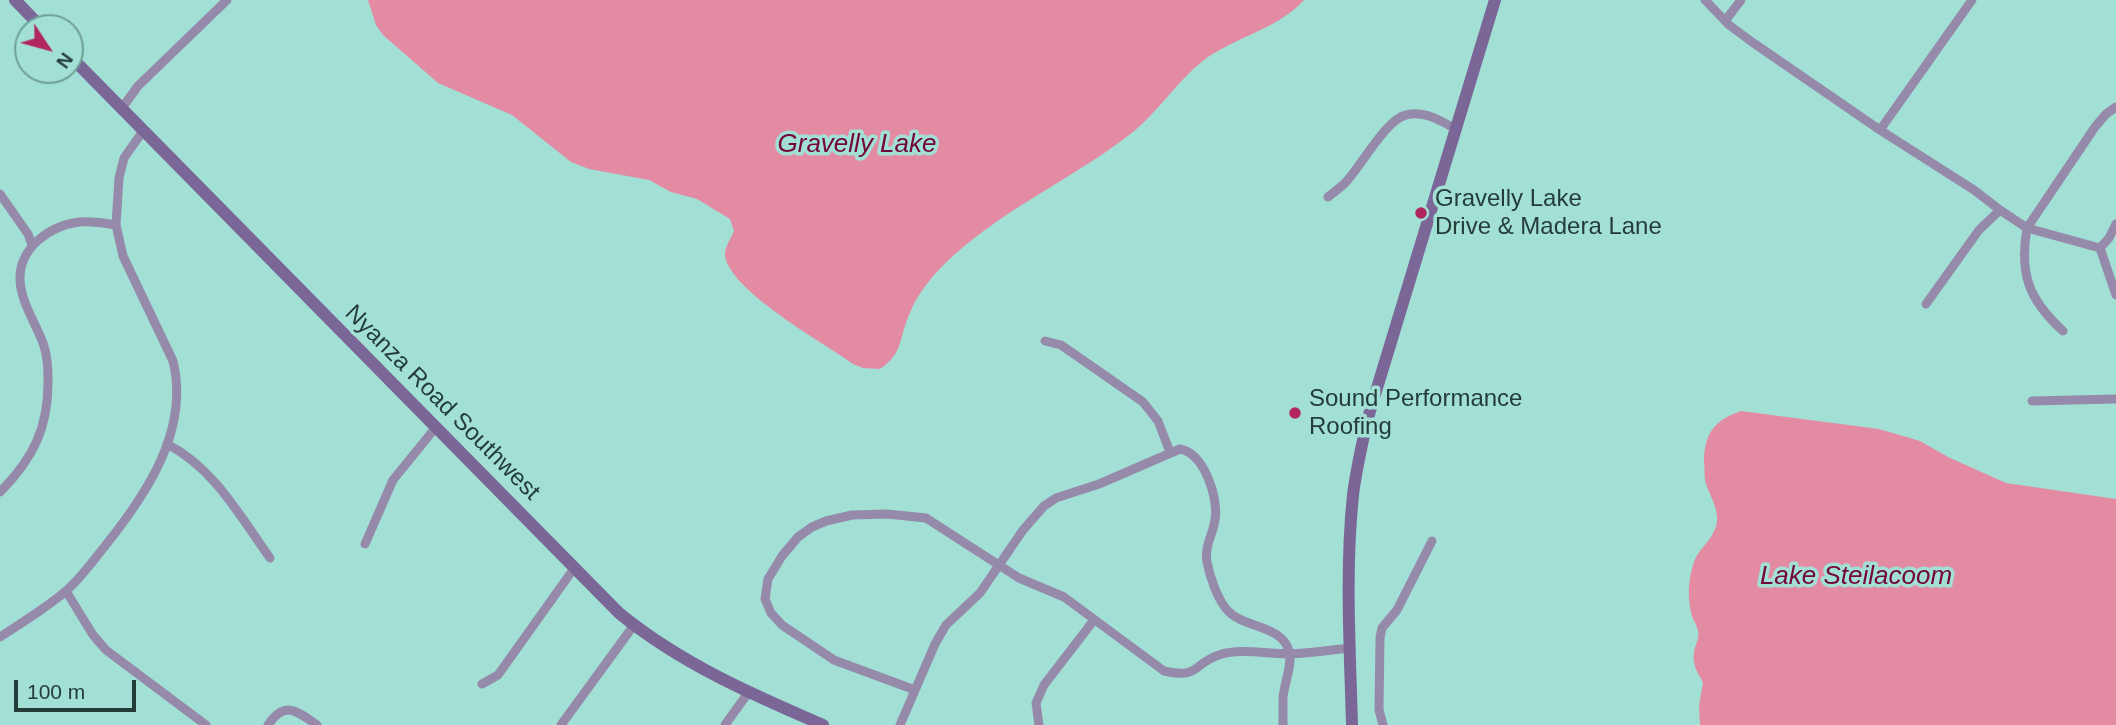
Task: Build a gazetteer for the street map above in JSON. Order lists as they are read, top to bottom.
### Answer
{
  "streets": {
    "street": ["Nyanza Road Southwest"]
  },
  "water": ["Gravelly Lake", "Lake Steilacoom"],
  "places": ["Gravelly Lake Drive & Madera Lane", "Sound Performance Roofing"],
  "scale_bar": "100 m",
  "north": "bottom right"
}
